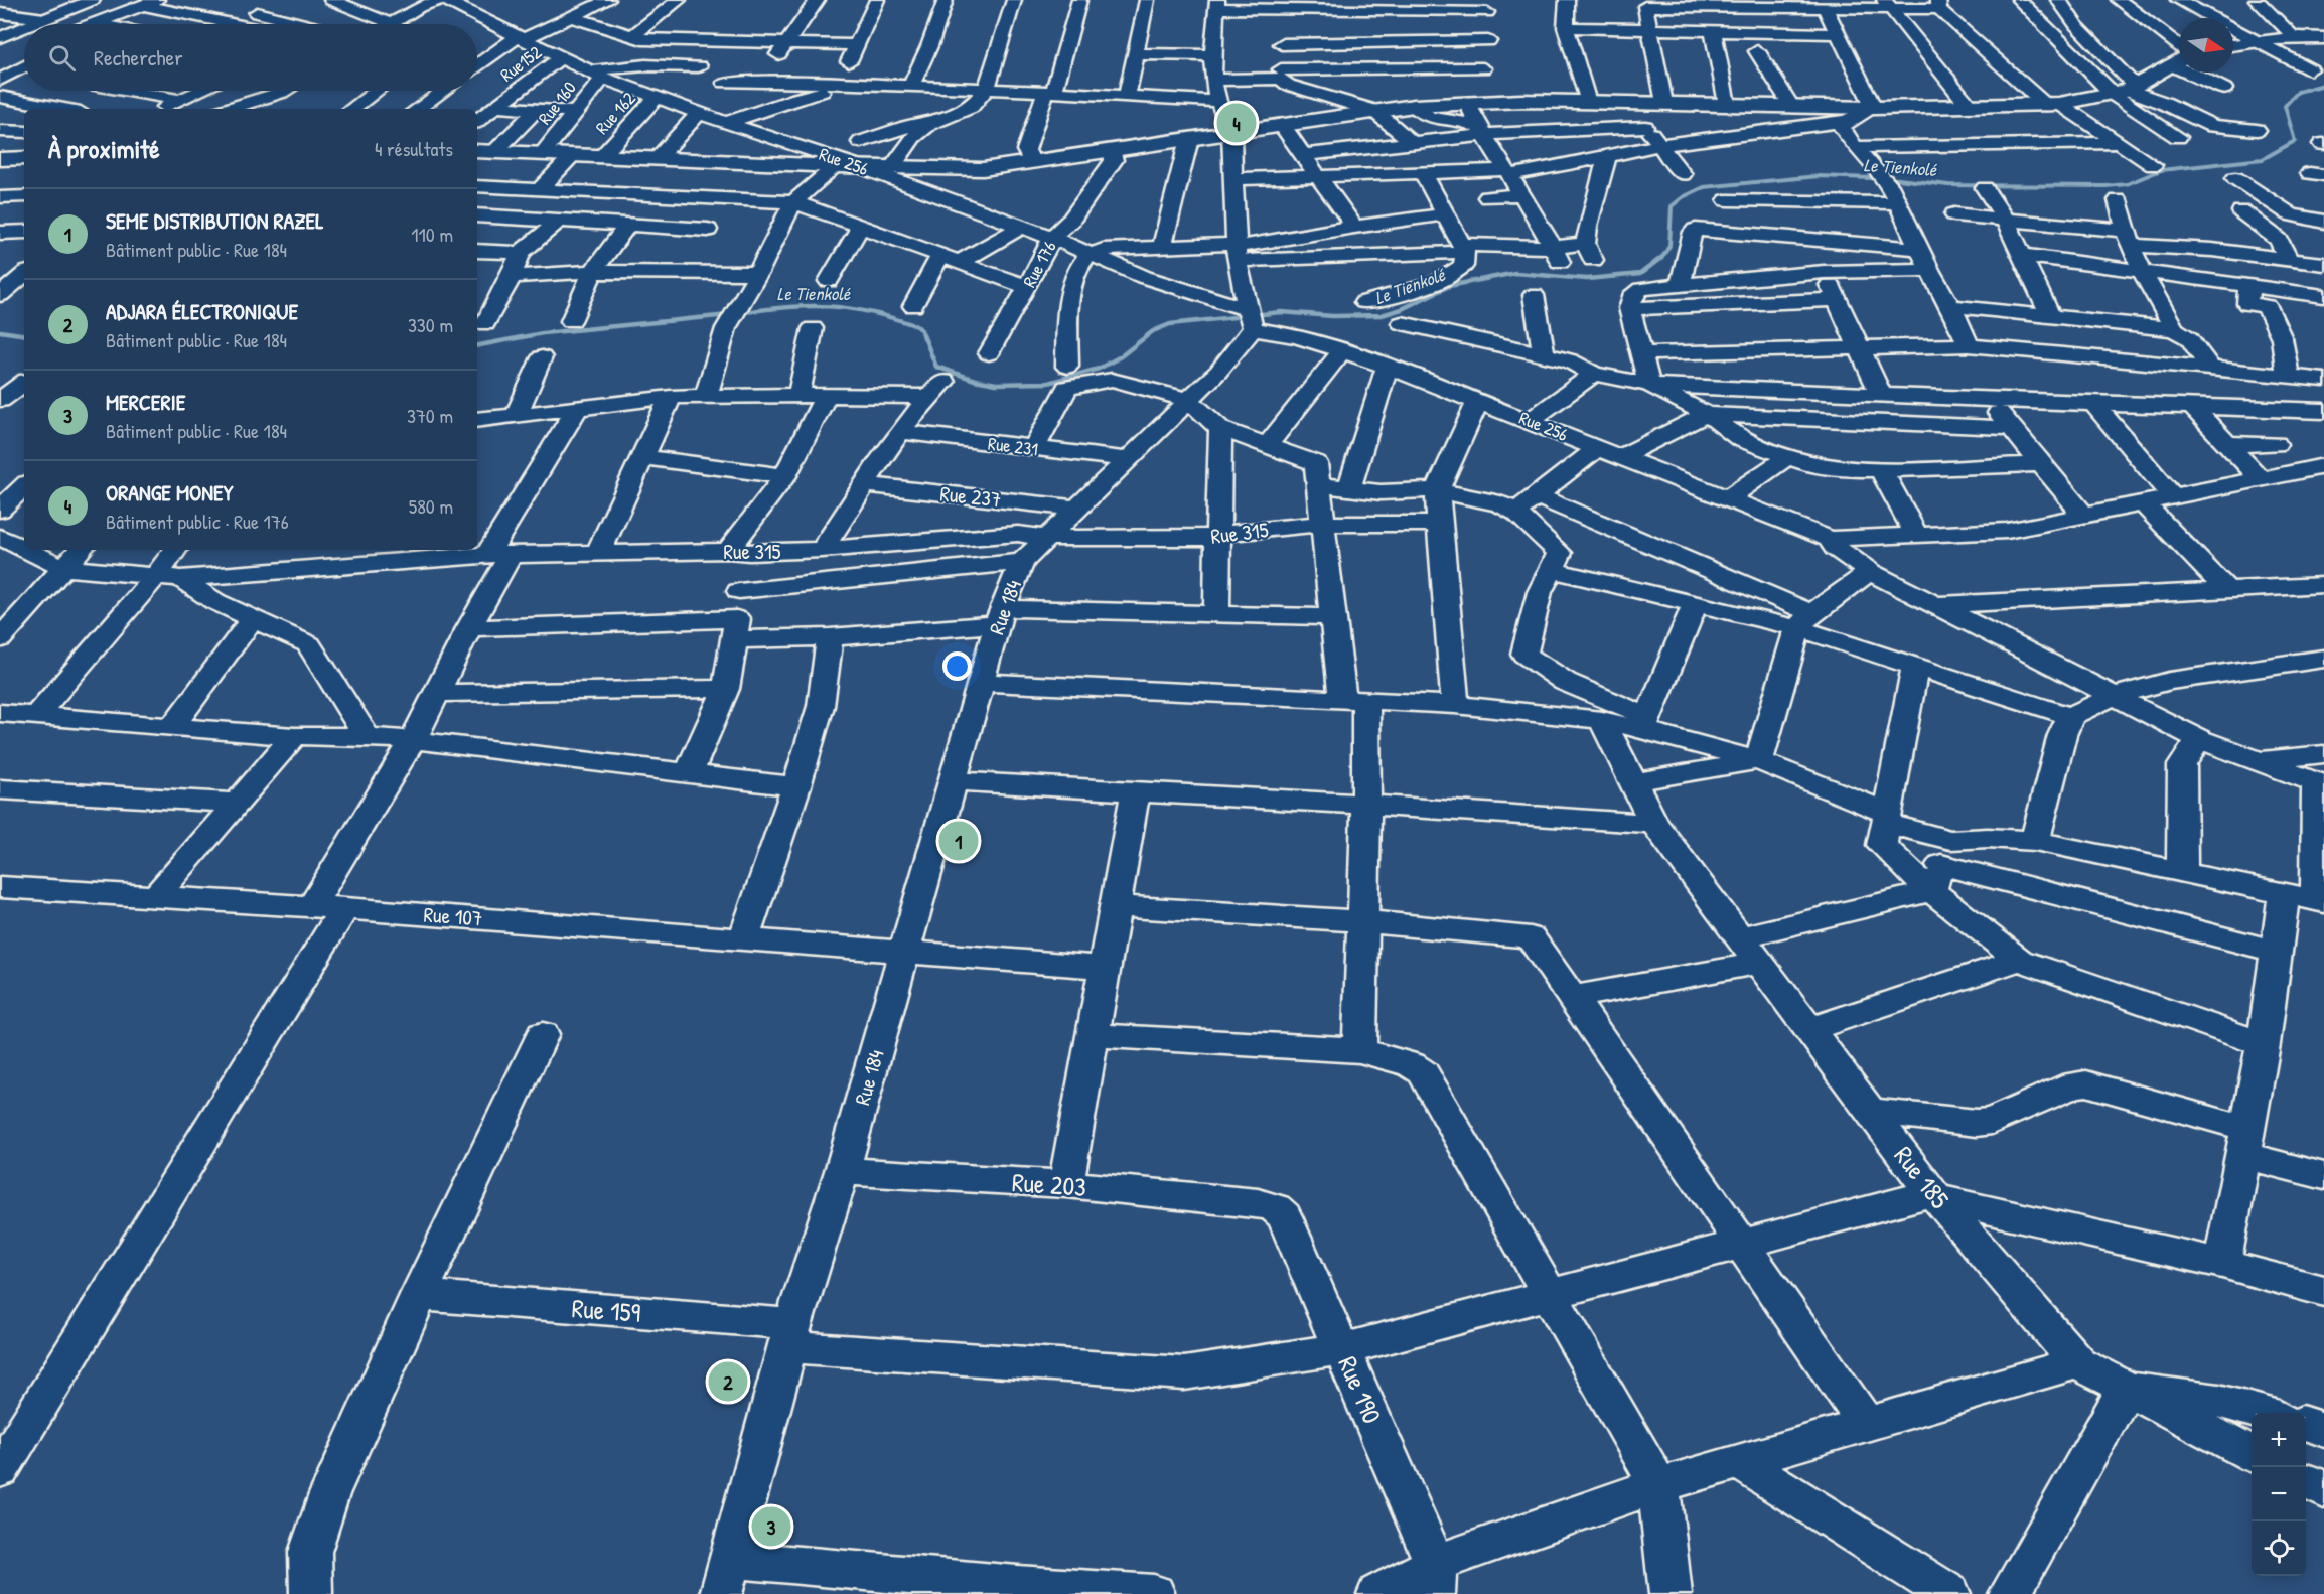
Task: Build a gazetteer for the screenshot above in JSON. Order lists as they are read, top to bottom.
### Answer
{
  "streets": {
    "street": [
      "Rue152",
      "Rue 160",
      "Rue 162",
      "Rue 256",
      "Rue 176",
      "Rue 231",
      "Rue 237",
      "Rue 315",
      "Rue 184",
      "Rue 107",
      "Rue 185",
      "Rue 203",
      "Rue 159",
      "Rue 190"
    ]
  },
  "crossings": [
    ["Rue152", "Rue 256"],
    ["Rue 160", "Rue 256"],
    ["Rue 162", "Rue 256"],
    ["Rue 256", "Rue 176"],
    ["Rue 184", "Rue 107"],
    ["Rue 184", "Rue 203"],
    ["Rue 184", "Rue 159"],
    ["Rue 185", "Rue 159"],
    ["Rue 203", "Rue 190"],
    ["Rue 159", "Rue 190"]
  ],
  "water": ["Le Tienkolé"],
  "north": "right",
  "page": {
    "search": "Rechercher",
    "pins": [
      "4",
      "1",
      "2",
      "3"
    ],
    "heading": ["À proximité", "4 résultats"],
    "list": [
      {
        "mark": "1",
        "name": "SEME DISTRIBUTION RAZEL",
        "note": "Bâtiment public · Rue 184",
        "value": "110 m"
      },
      {
        "mark": "2",
        "name": "ADJARA ÉLECTRONIQUE",
        "note": "Bâtiment public · Rue 184",
        "value": "330 m"
      },
      {
        "mark": "3",
        "name": "MERCERIE",
        "note": "Bâtiment public · Rue 184",
        "value": "370 m"
      },
      {
        "mark": "4",
        "name": "ORANGE MONEY",
        "note": "Bâtiment public · Rue 176",
        "value": "580 m"
      }
    ],
    "map_buttons": ["+", "−"]
  }
}
